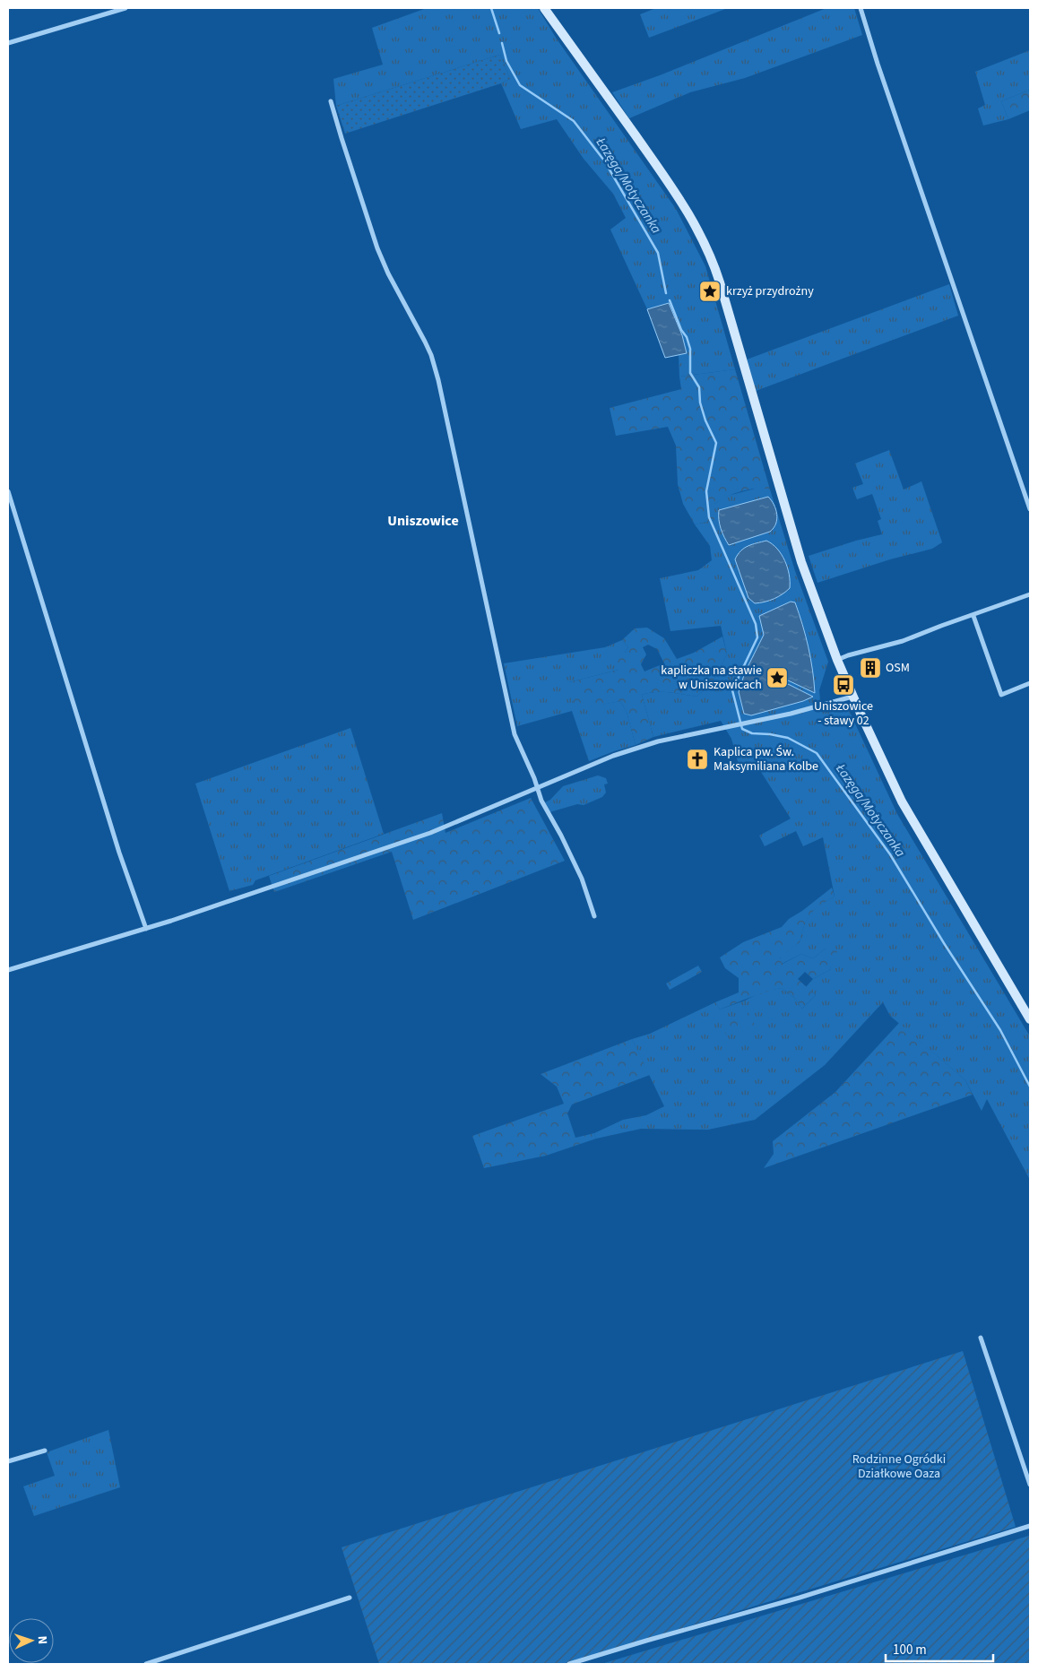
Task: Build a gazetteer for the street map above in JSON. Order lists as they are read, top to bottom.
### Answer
{
  "districts": ["Uniszowice"],
  "water": ["Łazęga/Motyczanka"],
  "parks": ["Rodzinne Ogródki Działkowe Oaza"],
  "places": {
    "place": ["krzyż przydrożny", "kapliczka na stawie w Uniszowicach"],
    "building": ["OSM"],
    "bus stop": ["Uniszowice - stawy 02"],
    "church": ["Kaplica pw. Św. Maksymiliana Kolbe"]
  },
  "scale_bar": "100 m",
  "north": "right"
}
